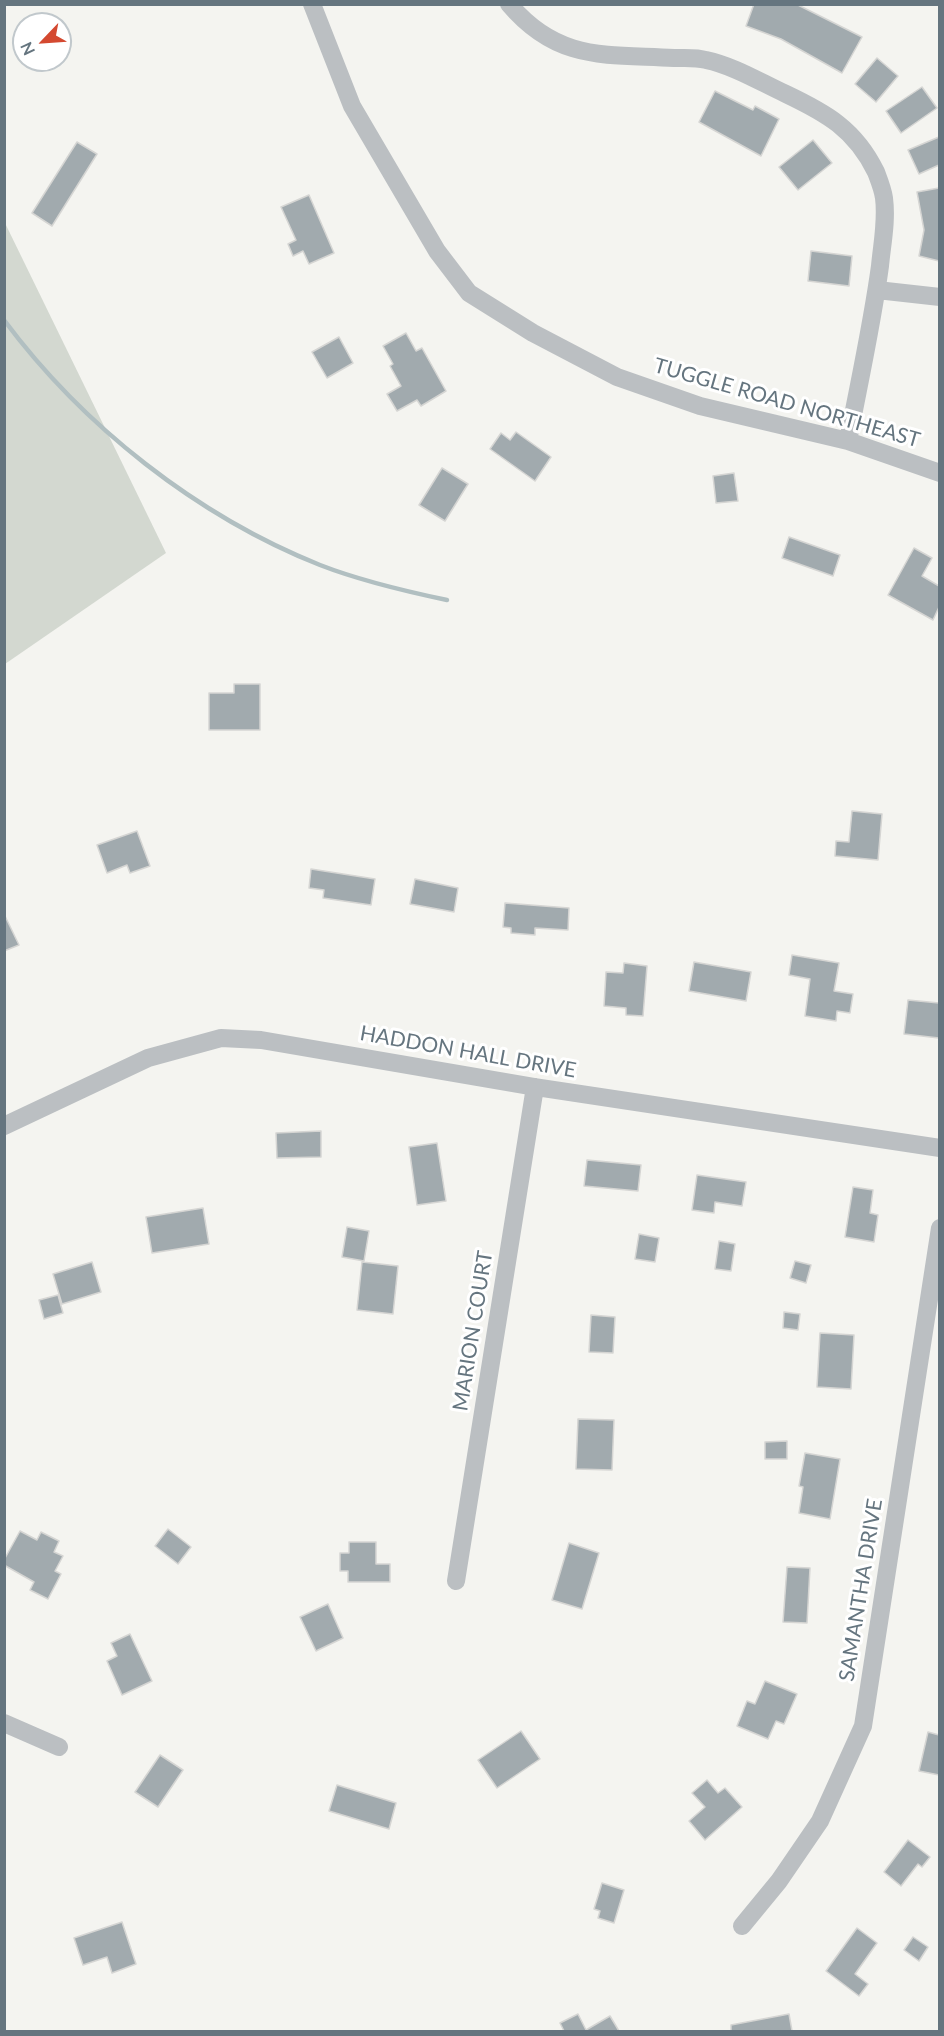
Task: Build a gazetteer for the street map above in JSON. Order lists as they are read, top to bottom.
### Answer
{
  "streets": {
    "street": [
      "TUGGLE ROAD NORTHEAST",
      "HADDON HALL DRIVE",
      "MARION COURT",
      "SAMANTHA DRIVE"
    ]
  },
  "crossings": [
    ["HADDON HALL DRIVE", "MARION COURT"]
  ],
  "north": "bottom left"
}
